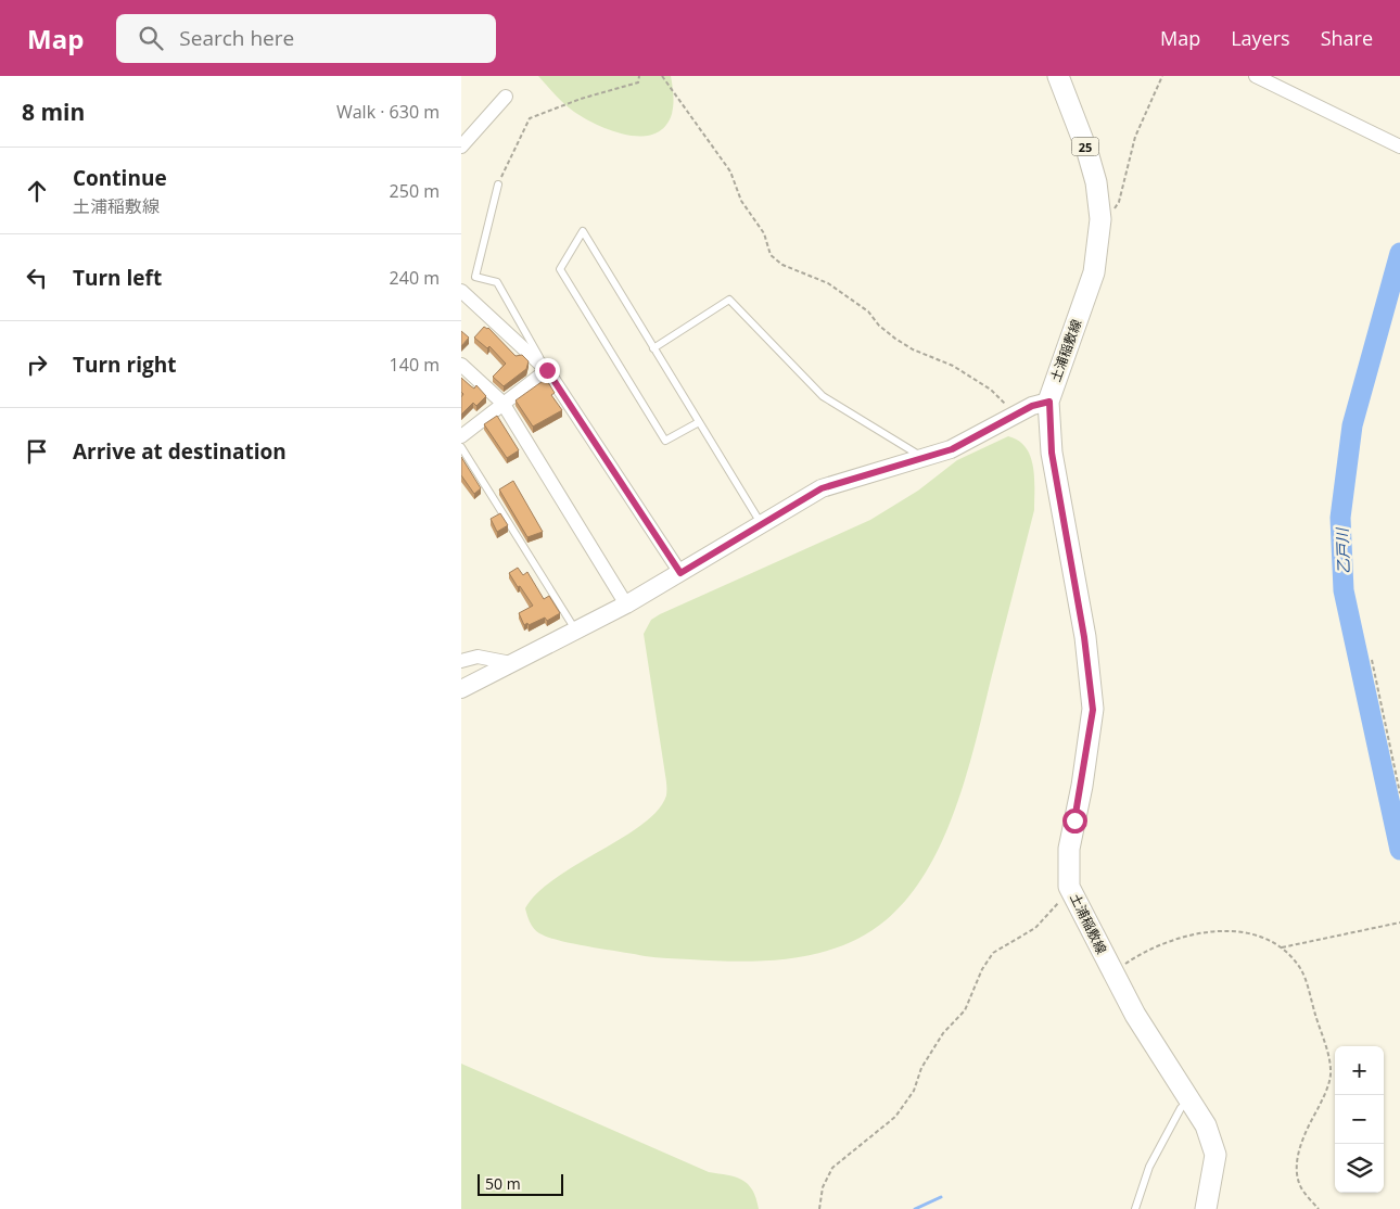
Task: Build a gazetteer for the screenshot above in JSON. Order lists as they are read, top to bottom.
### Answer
{
  "streets": {
    "main road": ["25", "土浦稲敷線"]
  },
  "water": ["乙戸川"],
  "scale_bar": "50 m",
  "page": {
    "header": "Map",
    "search": "Search here",
    "nav": ["Map", "Layers", "Share"],
    "heading": ["8 min", "Walk · 630 m"],
    "list": [
      ["Continue", "土浦稲敷線", "250 m"],
      ["Turn left", "240 m"],
      ["Turn right", "140 m"],
      "Arrive at destination"
    ],
    "map_buttons": ["+", "−"],
    "scale": "50 m"
  }
}
